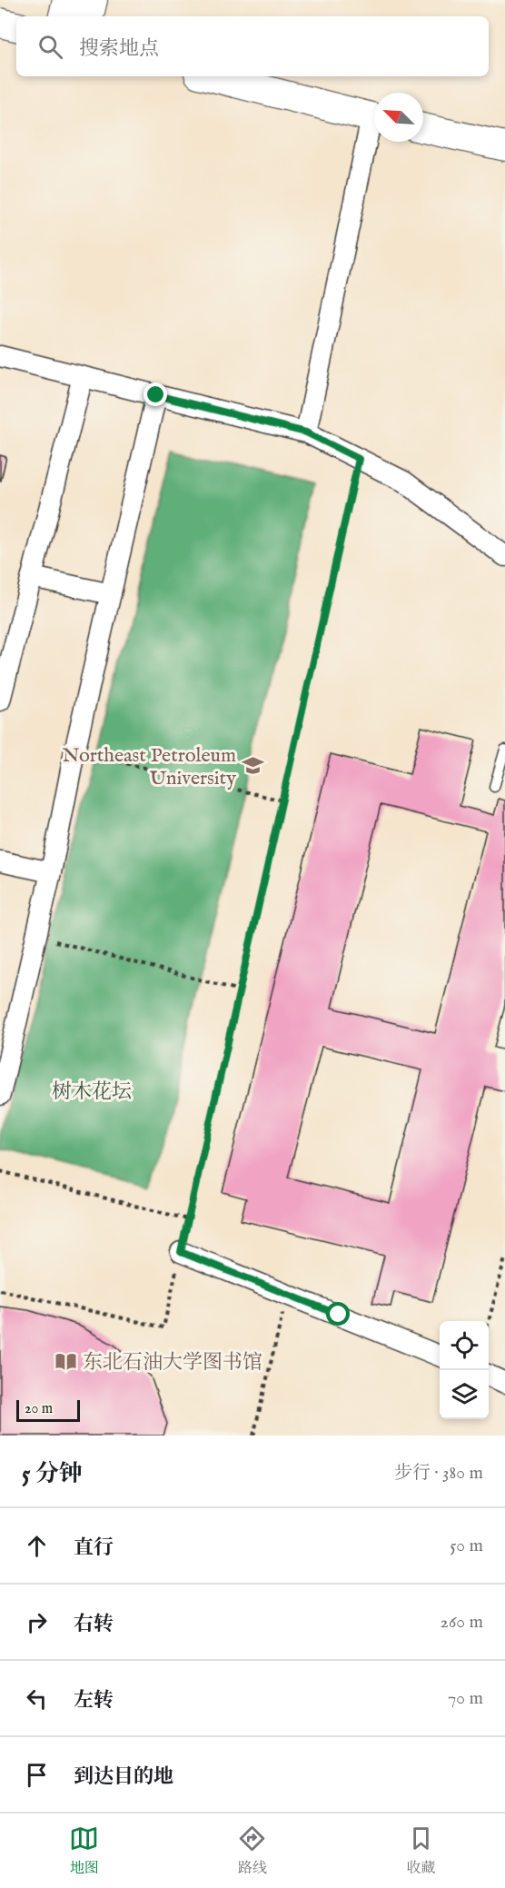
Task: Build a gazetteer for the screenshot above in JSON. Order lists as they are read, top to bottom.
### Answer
{
  "parks": ["树木花坛"],
  "places": {
    "school or university": ["Northeast Petroleum University"],
    "library": ["东北石油大学图书馆"]
  },
  "scale_bar": "20 m",
  "north": "top left",
  "page": {
    "search": "搜索地点",
    "scale": "20 m",
    "heading": ["5 分钟", "步行 · 380 m"],
    "list": [
      ["直行", "50 m"],
      ["右转", "260 m"],
      ["左转", "70 m"],
      "到达目的地"
    ],
    "nav": ["地图", "路线", "收藏"]
  }
}
